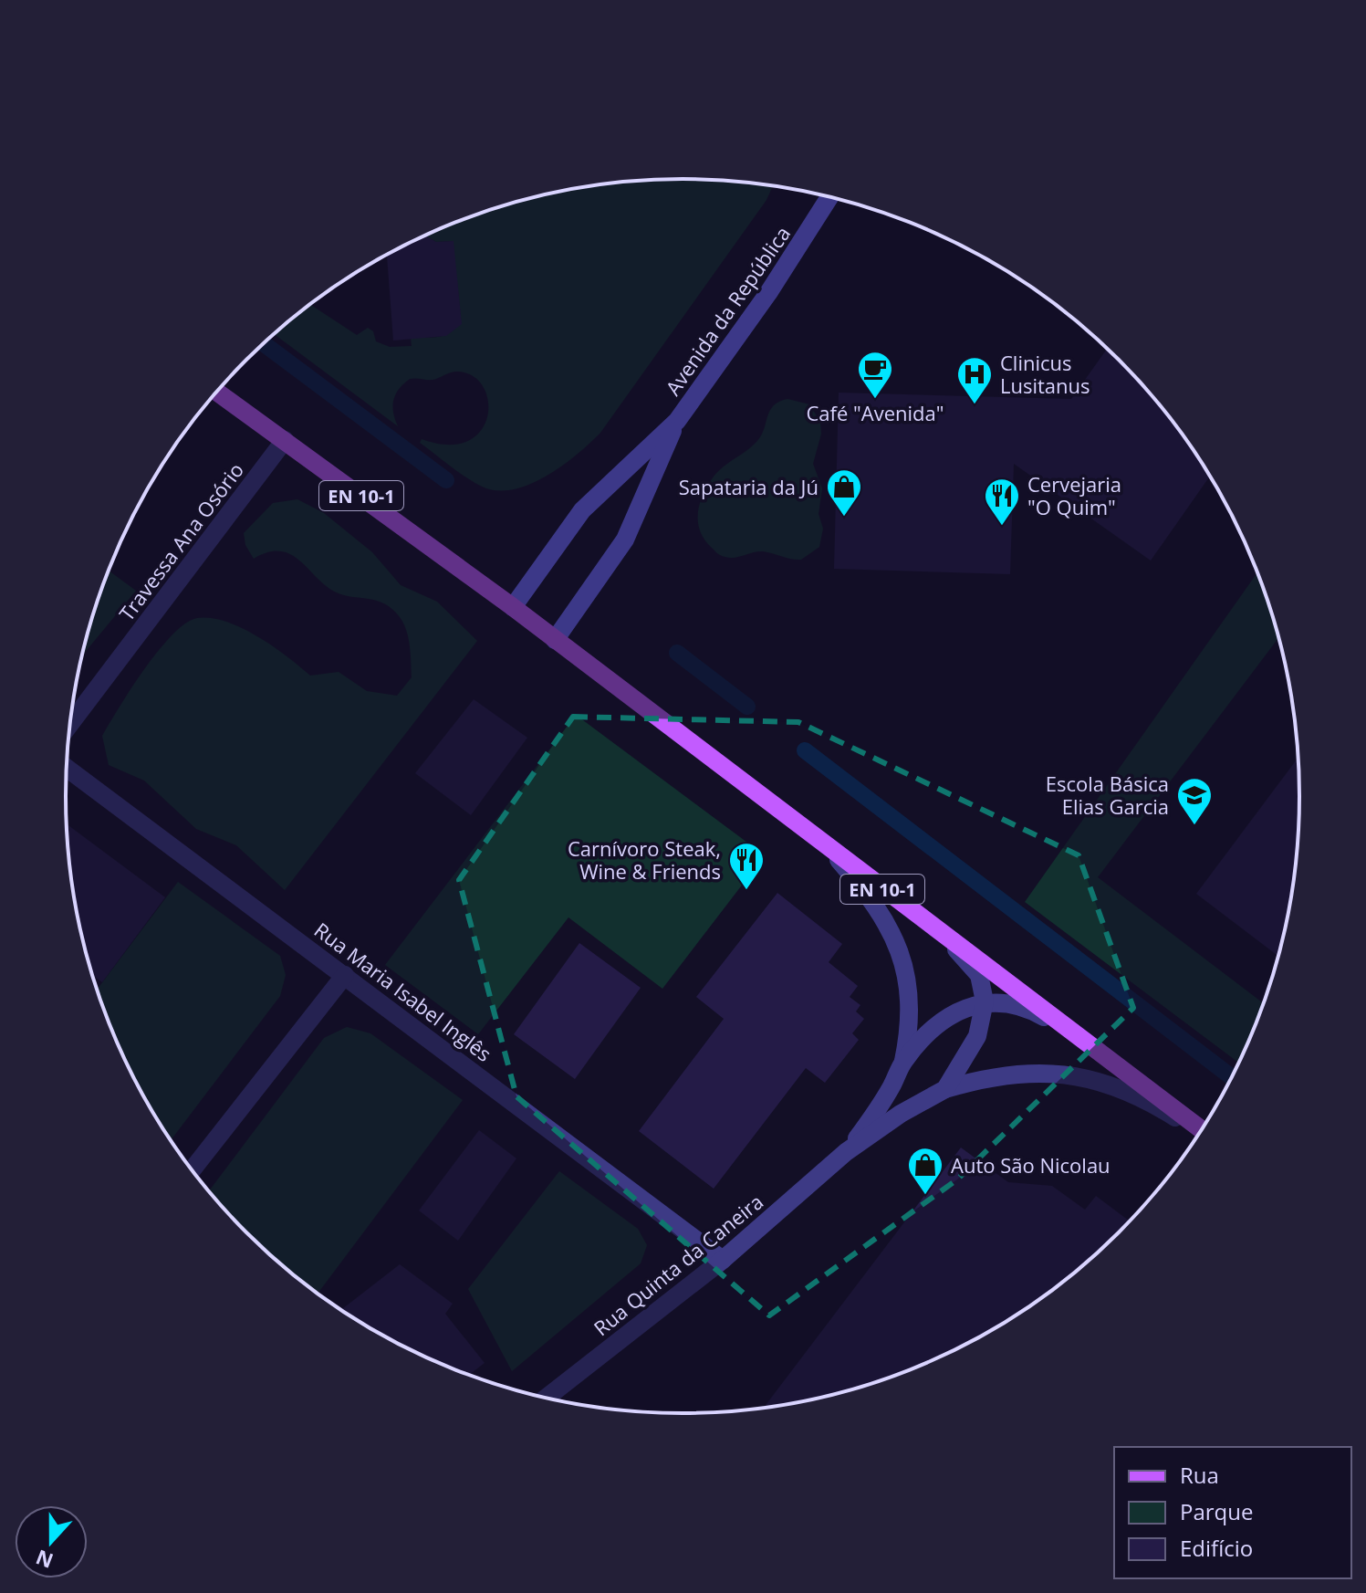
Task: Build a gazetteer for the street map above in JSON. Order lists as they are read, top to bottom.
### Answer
{
  "streets": {
    "main road": ["EN 10-1"],
    "street": [
      "Avenida da República",
      "Travessa Ana Osório",
      "Rua Maria Isabel Inglês",
      "Rua Quinta da Caneira"
    ]
  },
  "crossings": [
    ["Avenida da República", "EN 10-1"],
    ["EN 10-1", "Travessa Ana Osório"],
    ["EN 10-1", "Rua Quinta da Caneira"],
    ["Rua Maria Isabel Inglês", "Rua Quinta da Caneira"]
  ],
  "places": {
    "cafe": ["Café \"Avenida\""],
    "hospital": ["Clinicus Lusitanus"],
    "shop": ["Sapataria da Jú", "Auto São Nicolau"],
    "restaurant": ["Cervejaria \"O Quim\"", "Carnívoro Steak, Wine & Friends"],
    "school or university": ["Escola Básica Elias Garcia"]
  },
  "legend": ["Rua", "Parque", "Edifício"],
  "north": "bottom"
}
